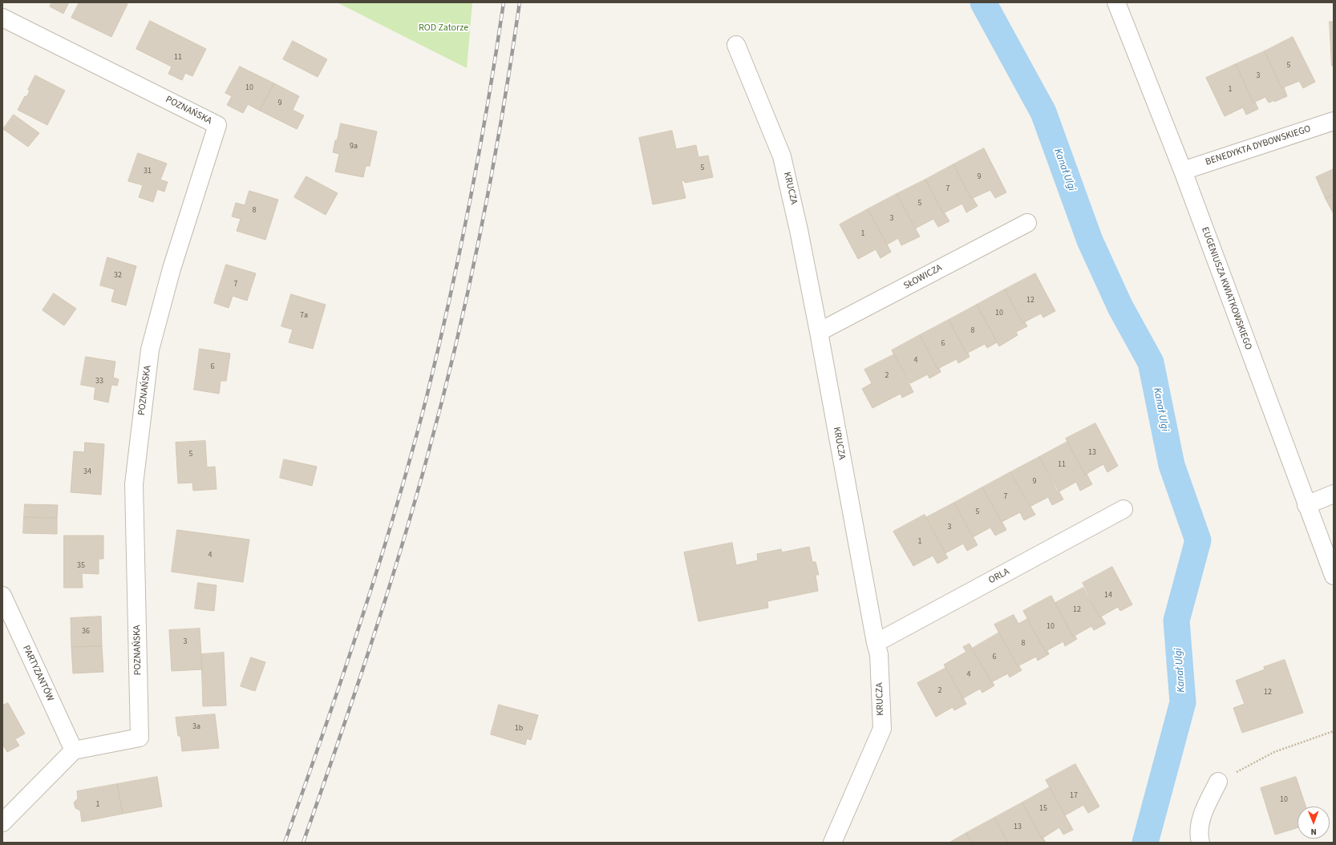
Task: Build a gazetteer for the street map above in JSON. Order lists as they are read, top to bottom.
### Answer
{
  "streets": {
    "street": [
      "POZNAŃSKA",
      "BENEDYKTA DYBOWSKIEGO",
      "KRUCZA",
      "SŁOWICZA",
      "EUGENIUSZA KWIATKOWSKIEGO",
      "ORLA",
      "PARTYZANTÓW"
    ]
  },
  "crossings": [
    ["POZNAŃSKA", "PARTYZANTÓW"],
    ["BENEDYKTA DYBOWSKIEGO", "EUGENIUSZA KWIATKOWSKIEGO"],
    ["KRUCZA", "SŁOWICZA"],
    ["KRUCZA", "ORLA"]
  ],
  "water": ["Kanał Ulgi"],
  "parks": ["ROD Zatorze"],
  "house_numbers": [
    "11",
    "5",
    "3",
    "10",
    "1",
    "9",
    "9a",
    "5",
    "31",
    "9",
    "7",
    "5",
    "8",
    "3",
    "1",
    "32",
    "7",
    "12",
    "10",
    "7a",
    "8",
    "6",
    "4",
    "6",
    "2",
    "33",
    "13",
    "5",
    "11",
    "34",
    "9",
    "7",
    "5",
    "3",
    "1",
    "4",
    "35",
    "14",
    "12",
    "10",
    "36",
    "3",
    "8",
    "6",
    "4",
    "2",
    "12",
    "3a",
    "1b",
    "17",
    "10",
    "1",
    "15",
    "13"
  ],
  "north": "bottom"
}
